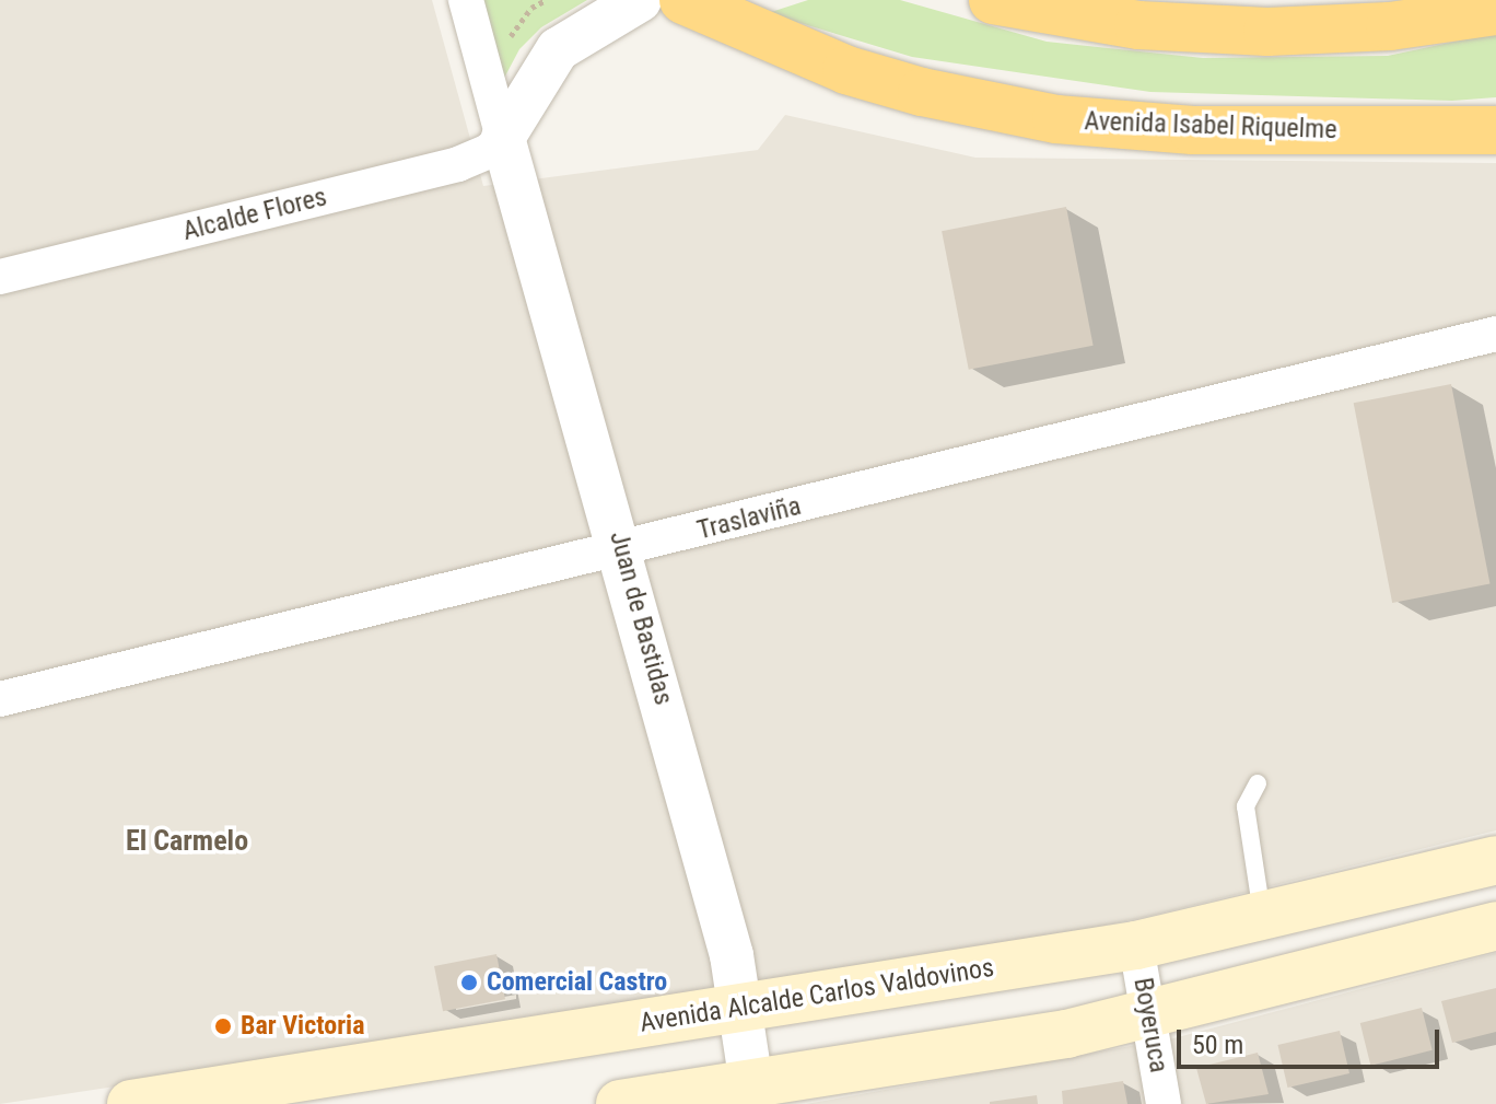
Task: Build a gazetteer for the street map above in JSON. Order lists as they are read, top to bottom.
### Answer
{
  "streets": {
    "highway": ["Avenida Isabel Riquelme"],
    "main road": ["Avenida Alcalde Carlos Valdovinos"],
    "street": [
      "Alcalde Flores",
      "Traslaviña",
      "Juan de Bastidas",
      "Boyeruca"
    ]
  },
  "crossings": [
    ["Alcalde Flores", "Juan de Bastidas"],
    ["Traslaviña", "Juan de Bastidas"],
    ["Juan de Bastidas", "Avenida Alcalde Carlos Valdovinos"],
    ["Avenida Alcalde Carlos Valdovinos", "Boyeruca"]
  ],
  "districts": ["El Carmelo"],
  "places": ["Comercial Castro", "Bar Victoria"],
  "scale_bar": "50 m"
}
